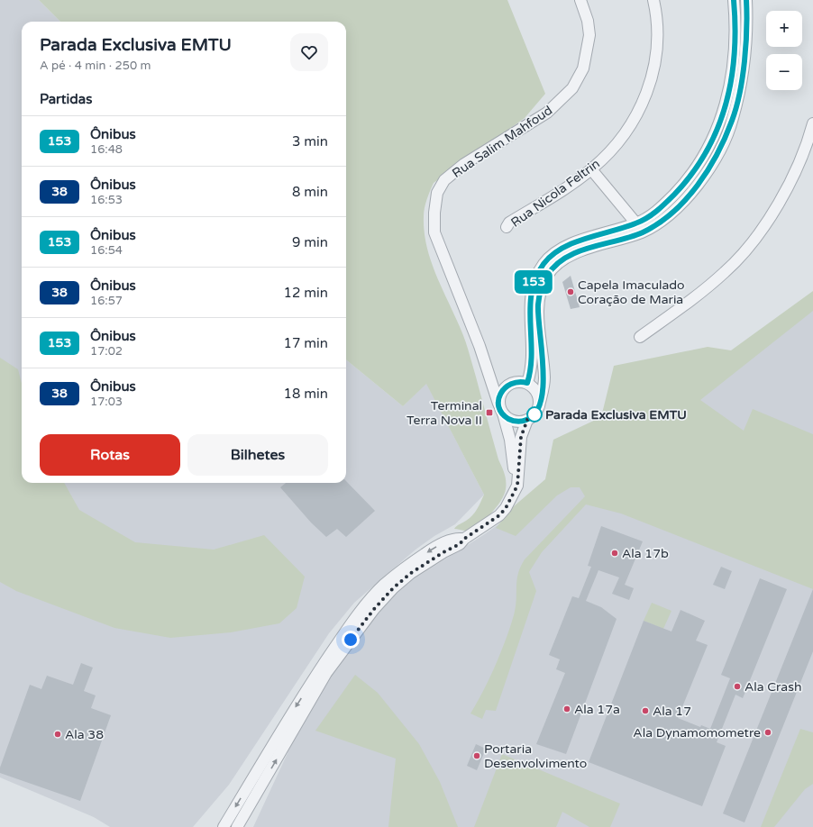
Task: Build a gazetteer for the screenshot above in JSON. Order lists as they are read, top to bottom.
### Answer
{
  "streets": {
    "street": ["Rua Salim Mahfoud", "Rua Nicola Feltrin"]
  },
  "places": {
    "other": [
      "Capela Imaculado Coração de Maria",
      "Parada Exclusiva EMTU",
      "Ala 17b",
      "Ala Crash",
      "Ala 17a",
      "Ala 17",
      "Ala Dynamomometre",
      "Ala 38",
      "Portaria Desenvolvimento"
    ],
    "transit": ["Terminal Terra Nova II"]
  },
  "lines": ["bus line 153"],
  "page": {
    "on_map": "153",
    "map_buttons": ["+", "−"],
    "heading": [
      ["Parada Exclusiva EMTU", "A pé · 4 min · 250 m"],
      "Partidas"
    ],
    "list": [
      {
        "mark": "153",
        "name": "Ônibus",
        "note": "16:48",
        "value": "3 min"
      },
      {
        "mark": "38",
        "name": "Ônibus",
        "note": "16:53",
        "value": "8 min"
      },
      {
        "mark": "153",
        "name": "Ônibus",
        "note": "16:54",
        "value": "9 min"
      },
      {
        "mark": "38",
        "name": "Ônibus",
        "note": "16:57",
        "value": "12 min"
      },
      {
        "mark": "153",
        "name": "Ônibus",
        "note": "17:02",
        "value": "17 min"
      },
      {
        "mark": "38",
        "name": "Ônibus",
        "note": "17:03",
        "value": "18 min"
      }
    ],
    "buttons": ["Rotas", "Bilhetes"]
  }
}
